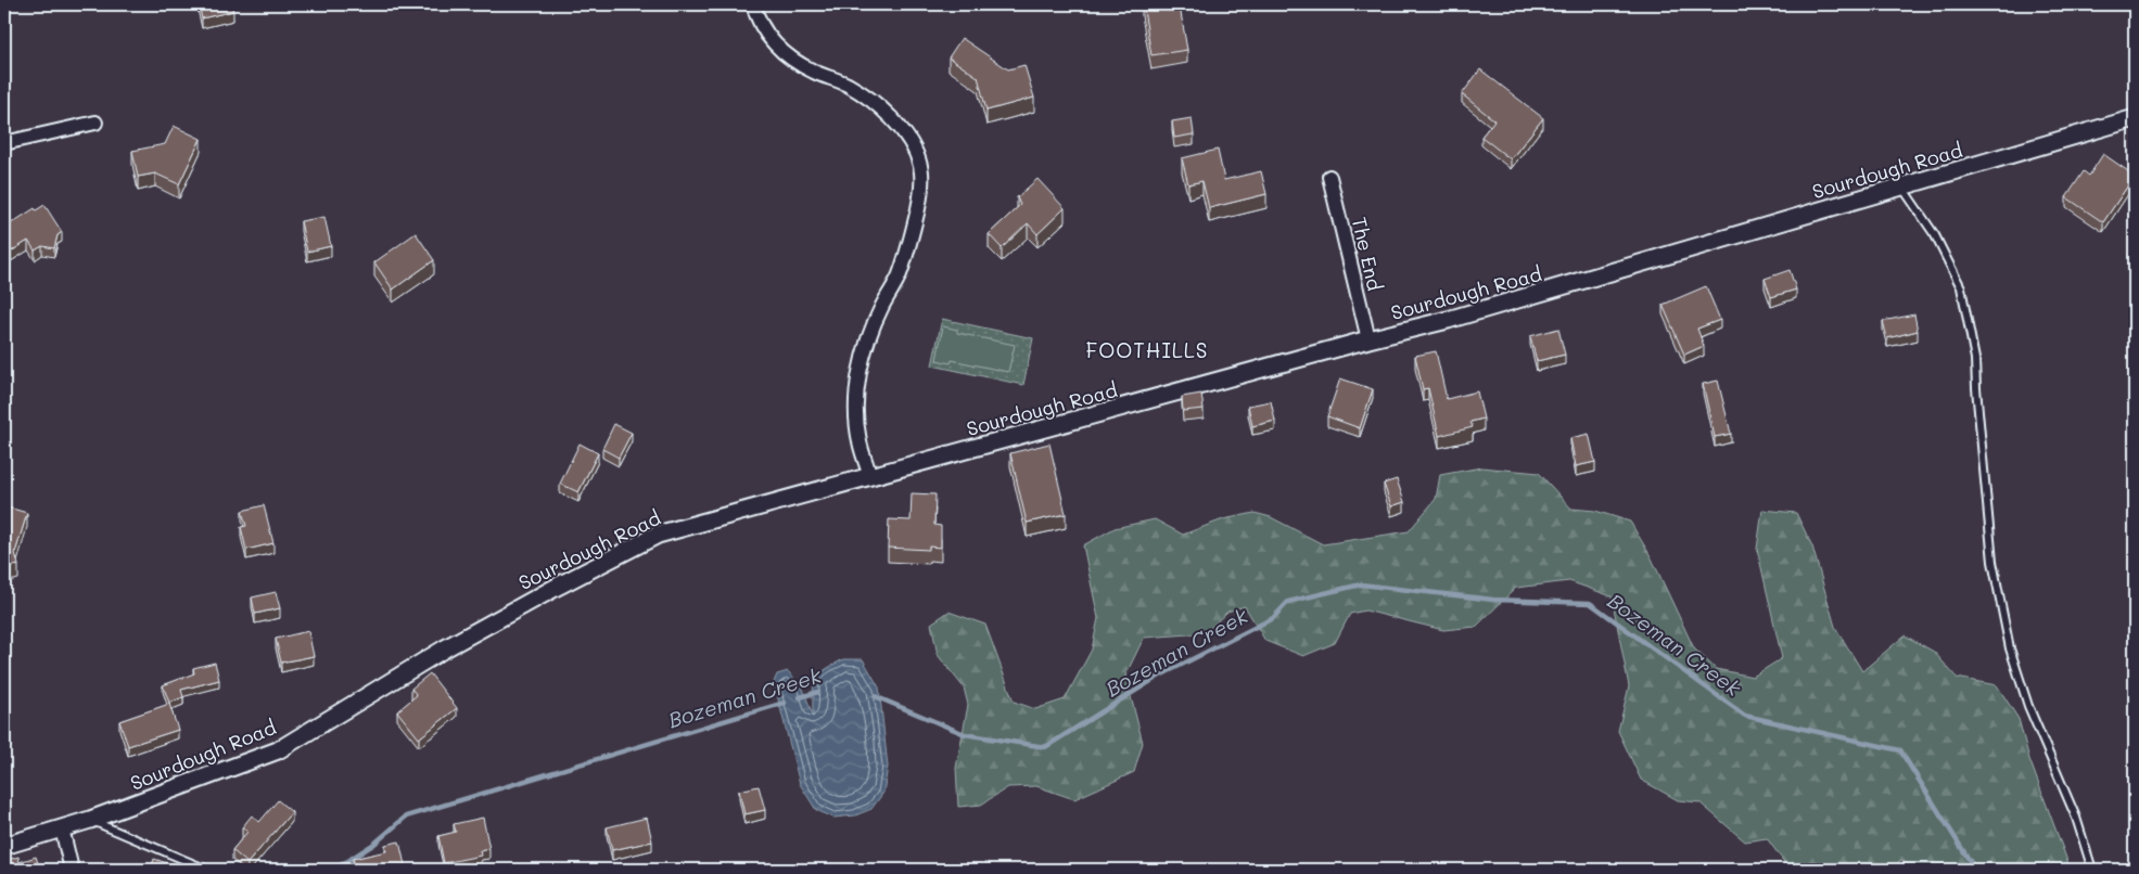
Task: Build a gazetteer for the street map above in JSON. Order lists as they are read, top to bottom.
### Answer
{
  "streets": {
    "street": ["Sourdough Road", "The End"]
  },
  "crossings": [
    ["Sourdough Road", "The End"]
  ],
  "districts": ["FOOTHILLS"],
  "water": ["Bozeman Creek"]
}
